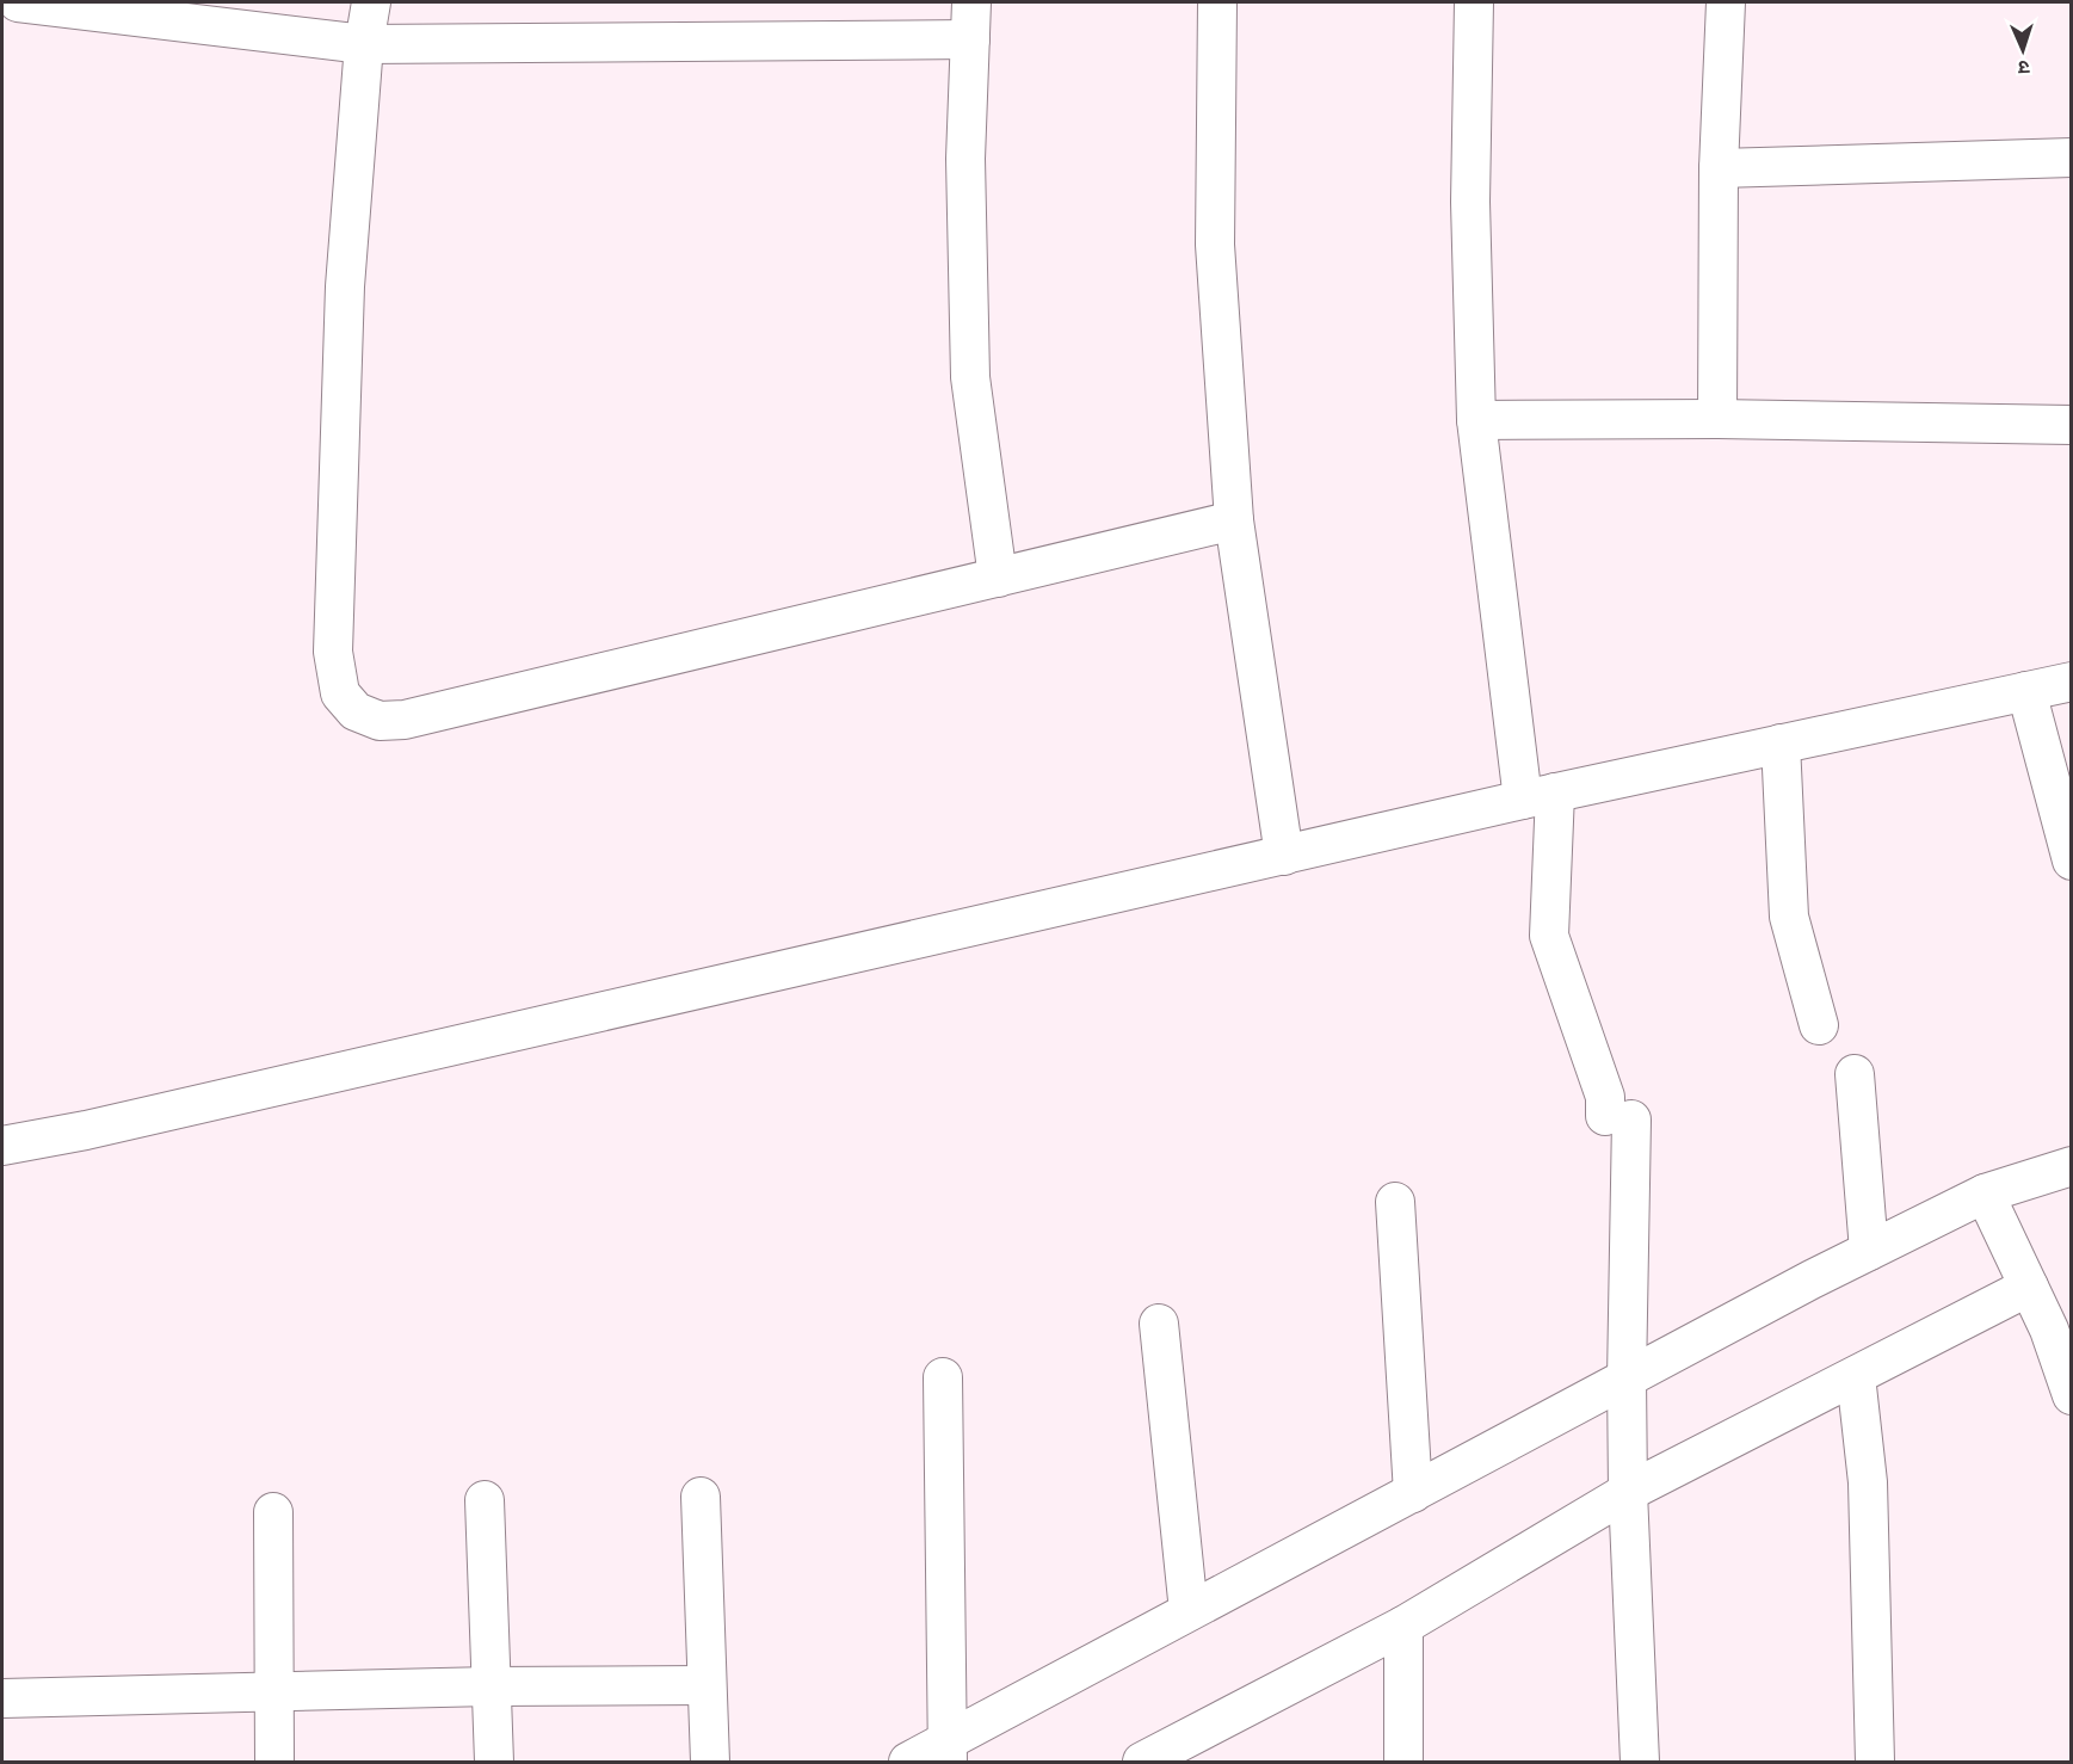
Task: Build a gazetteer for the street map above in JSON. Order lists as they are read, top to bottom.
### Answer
{
  "north": "bottom"
}
